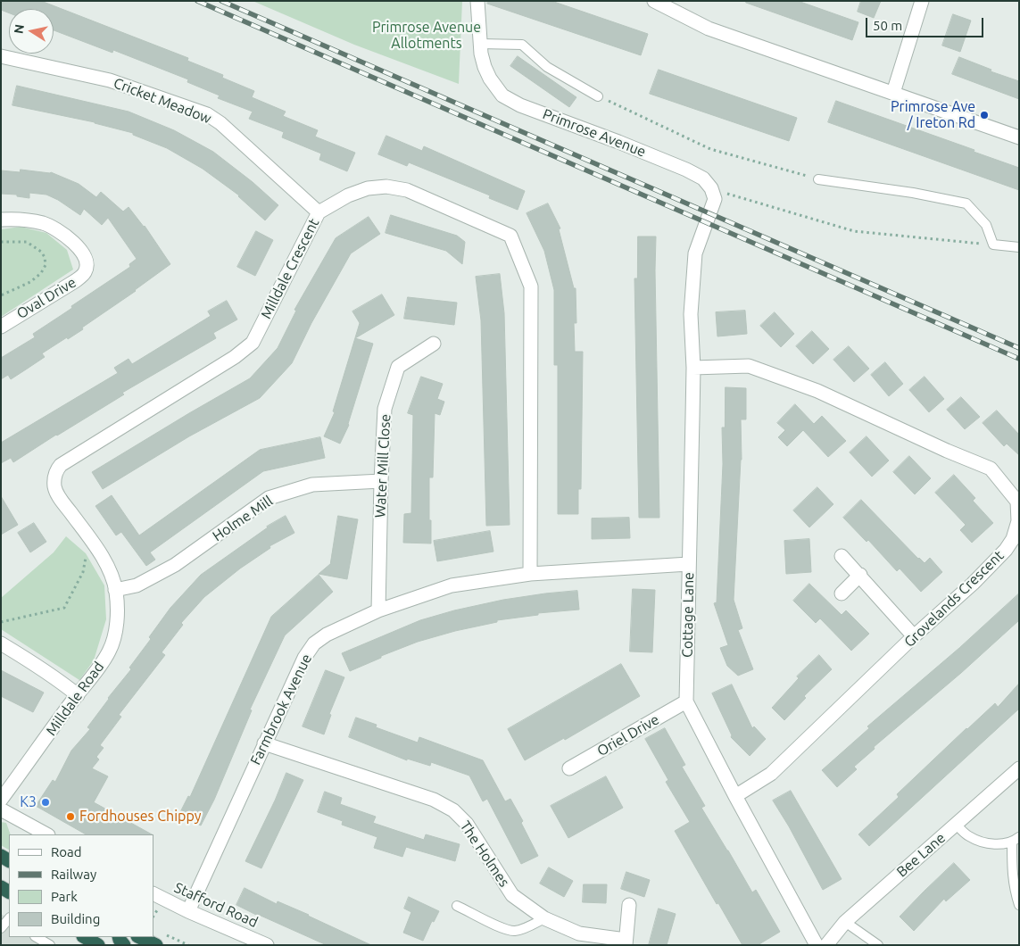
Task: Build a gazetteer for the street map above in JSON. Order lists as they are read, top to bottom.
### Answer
{
  "streets": {
    "street": [
      "Cricket Meadow",
      "Primrose Avenue",
      "Milldale Crescent",
      "Oval Drive",
      "Water Mill Close",
      "Holme Mill",
      "Grovelands Crescent",
      "Cottage Lane",
      "Milldale Road",
      "Farmbrook Avenue",
      "Oriel Drive",
      "The Holmes",
      "Bee Lane",
      "Stafford Road"
    ]
  },
  "crossings": [
    ["Cricket Meadow", "Milldale Crescent"],
    ["Primrose Avenue", "Cottage Lane"],
    ["Milldale Crescent", "Milldale Road"],
    ["Milldale Crescent", "Farmbrook Avenue"],
    ["Water Mill Close", "Holme Mill"],
    ["Water Mill Close", "Farmbrook Avenue"],
    ["Holme Mill", "Milldale Road"],
    ["Grovelands Crescent", "Cottage Lane"],
    ["Cottage Lane", "Farmbrook Avenue"],
    ["Cottage Lane", "Oriel Drive"],
    ["Farmbrook Avenue", "The Holmes"],
    ["Farmbrook Avenue", "Stafford Road"]
  ],
  "parks": ["Primrose Avenue Allotments"],
  "places": ["Primrose Ave / Ireton Rd", "K3", "Fordhouses Chippy"],
  "legend": [
    "Road",
    "Railway",
    "Park",
    "Building"
  ],
  "scale_bar": "50 m",
  "north": "left"
}
